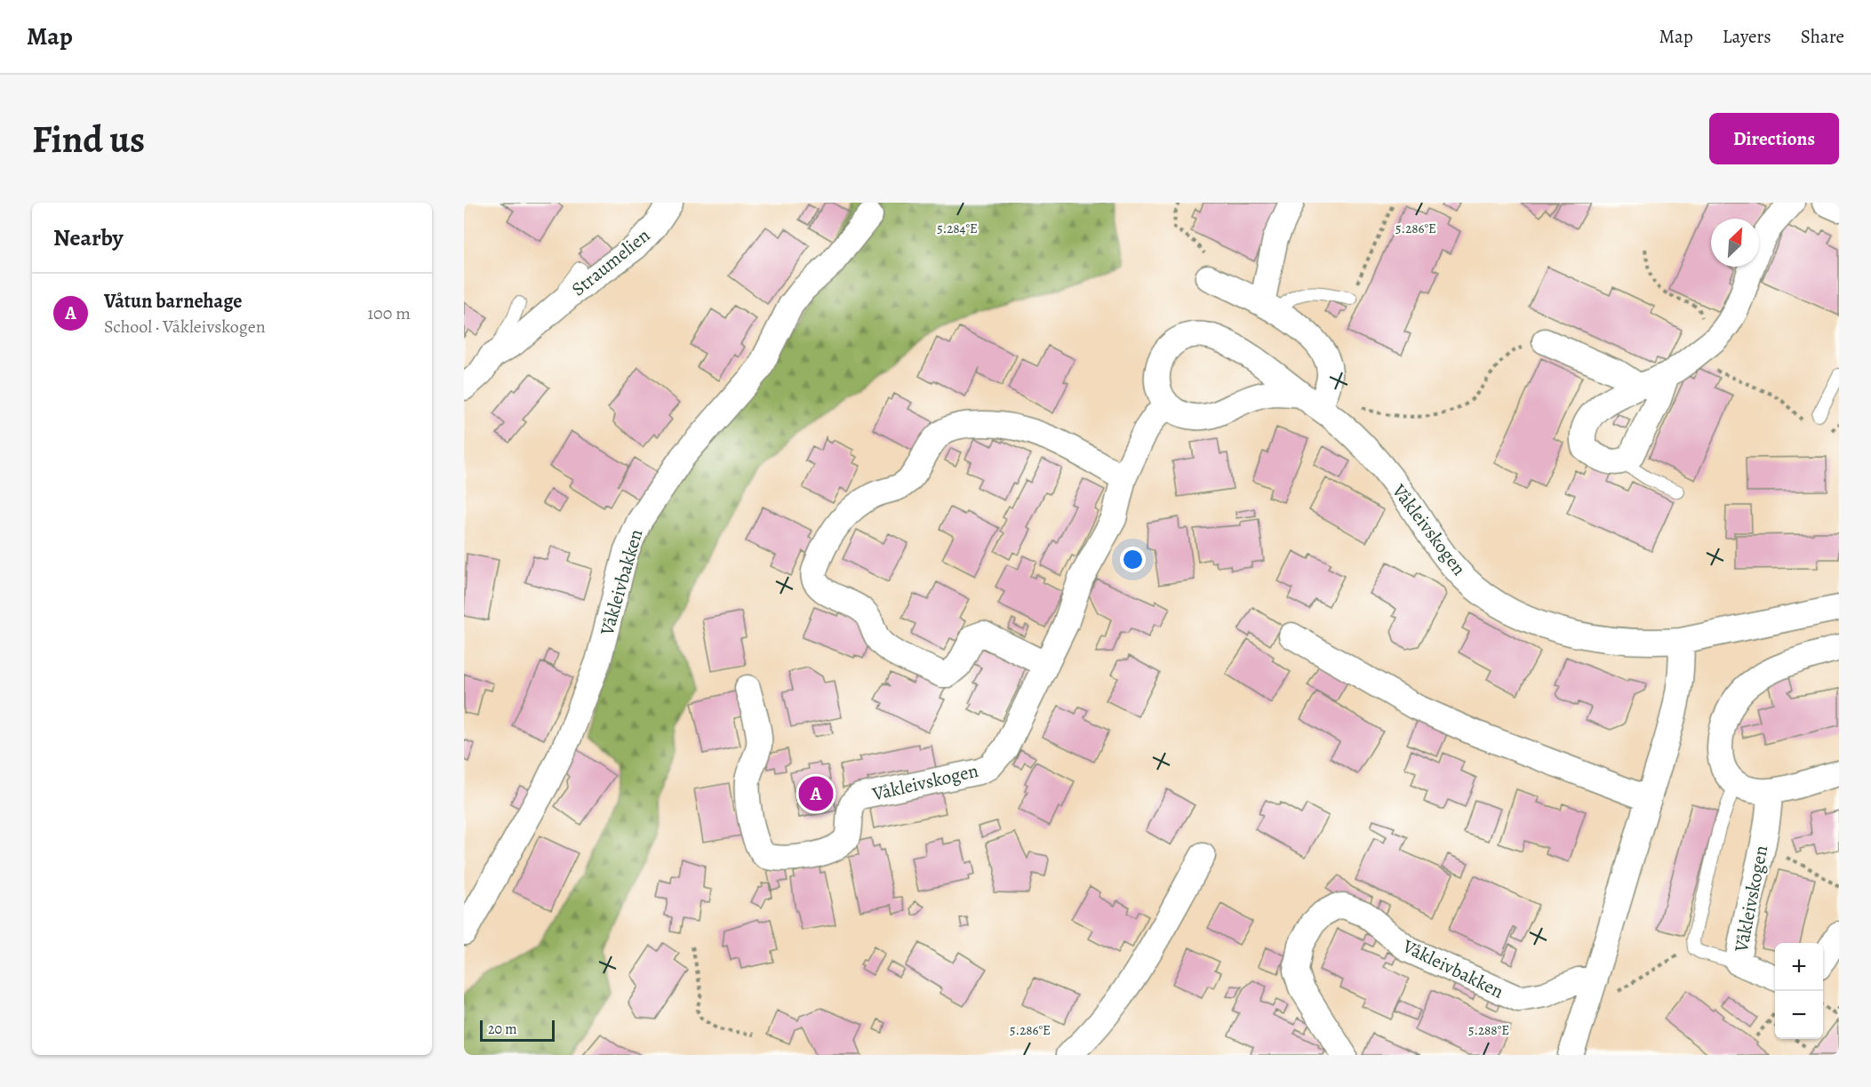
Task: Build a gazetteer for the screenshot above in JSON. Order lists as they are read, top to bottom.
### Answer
{
  "streets": {
    "street": ["Straumelien", "Våkleivskogen", "Våkleivbakken"]
  },
  "scale_bar": "20 m",
  "north": "top right",
  "page": {
    "header": "Map",
    "nav": ["Map", "Layers", "Share"],
    "buttons": "Directions",
    "title": "Find us",
    "heading": "Nearby",
    "list": [
      {
        "mark": "A",
        "name": "Våtun barnehage",
        "note": "School · Våkleivskogen",
        "value": "100 m"
      }
    ],
    "pins": "A",
    "map_buttons": ["+", "−"],
    "scale": "20 m"
  },
  "coordinates": ["5.284°E", "5.286°E", "5.288°E"]
}
